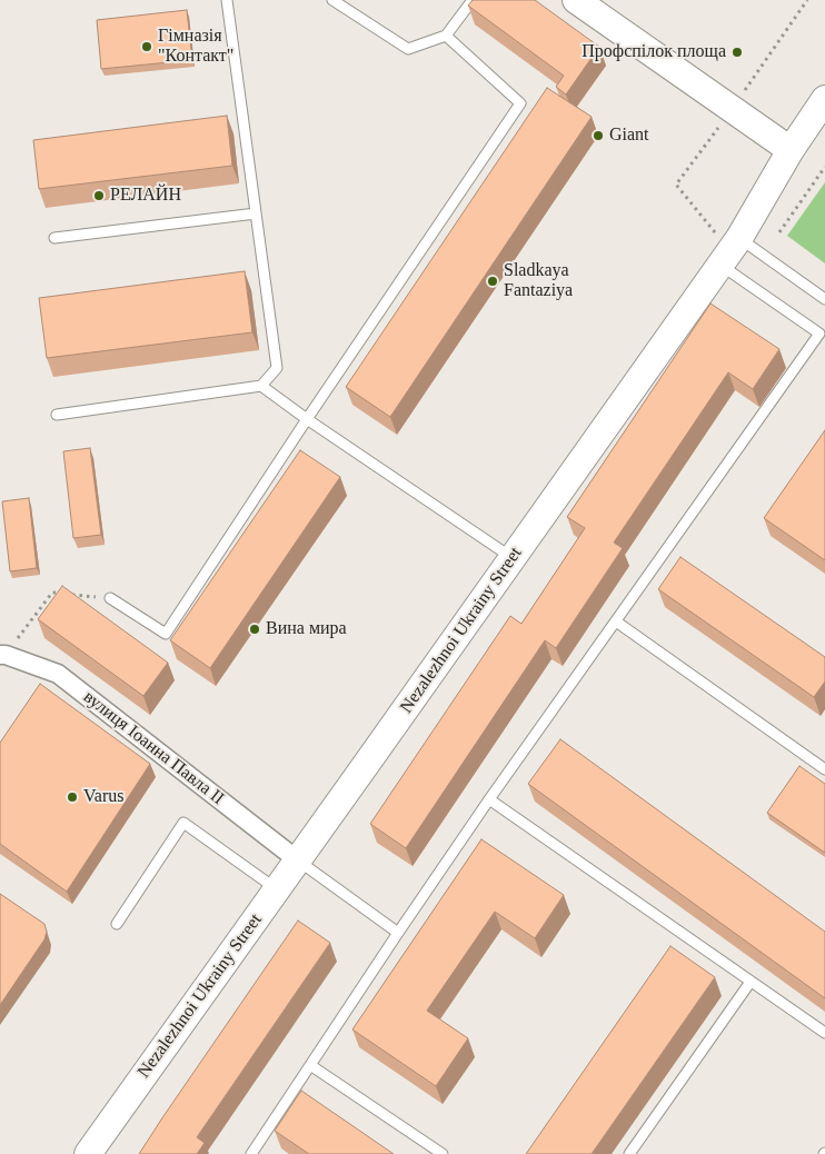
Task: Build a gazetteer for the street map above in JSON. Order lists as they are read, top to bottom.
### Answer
{
  "streets": {
    "street": ["Nezalezhnoi Ukrainy Street", "вулиця Іоанна Павла ІІ"]
  },
  "crossings": [
    ["Nezalezhnoi Ukrainy Street", "вулиця Іоанна Павла ІІ"]
  ],
  "places": [
    "Гімназія \"Контакт\"",
    "Профспілок площа",
    "Giant",
    "РЕЛАЙН",
    "Sladkaya Fantaziya",
    "Вина мира",
    "Varus"
  ]
}
